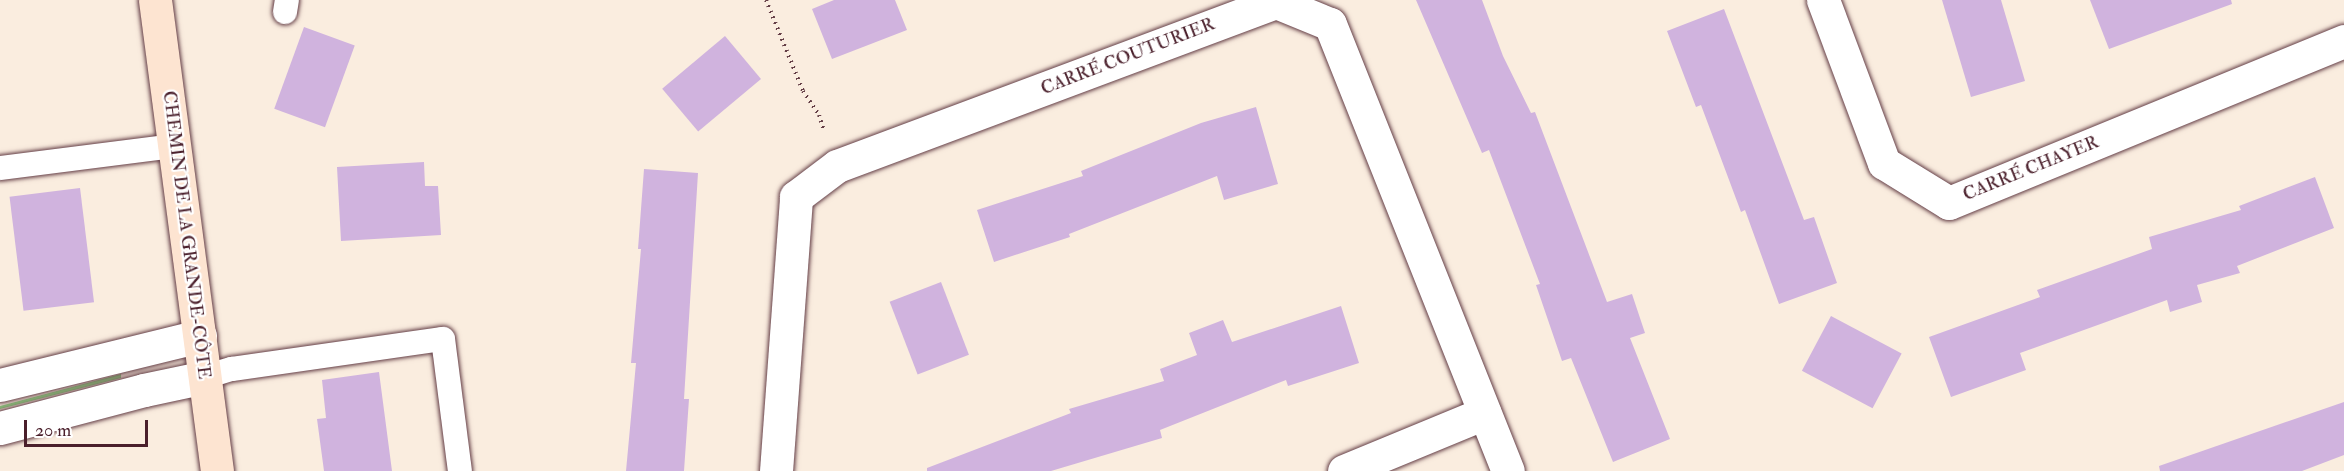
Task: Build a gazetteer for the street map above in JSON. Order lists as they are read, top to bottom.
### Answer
{
  "streets": {
    "main road": ["CHEMIN DE LA GRANDE-CÔTE"],
    "street": ["CARRÉ COUTURIER", "CARRÉ CHAYER"]
  },
  "scale_bar": "20 m"
}
